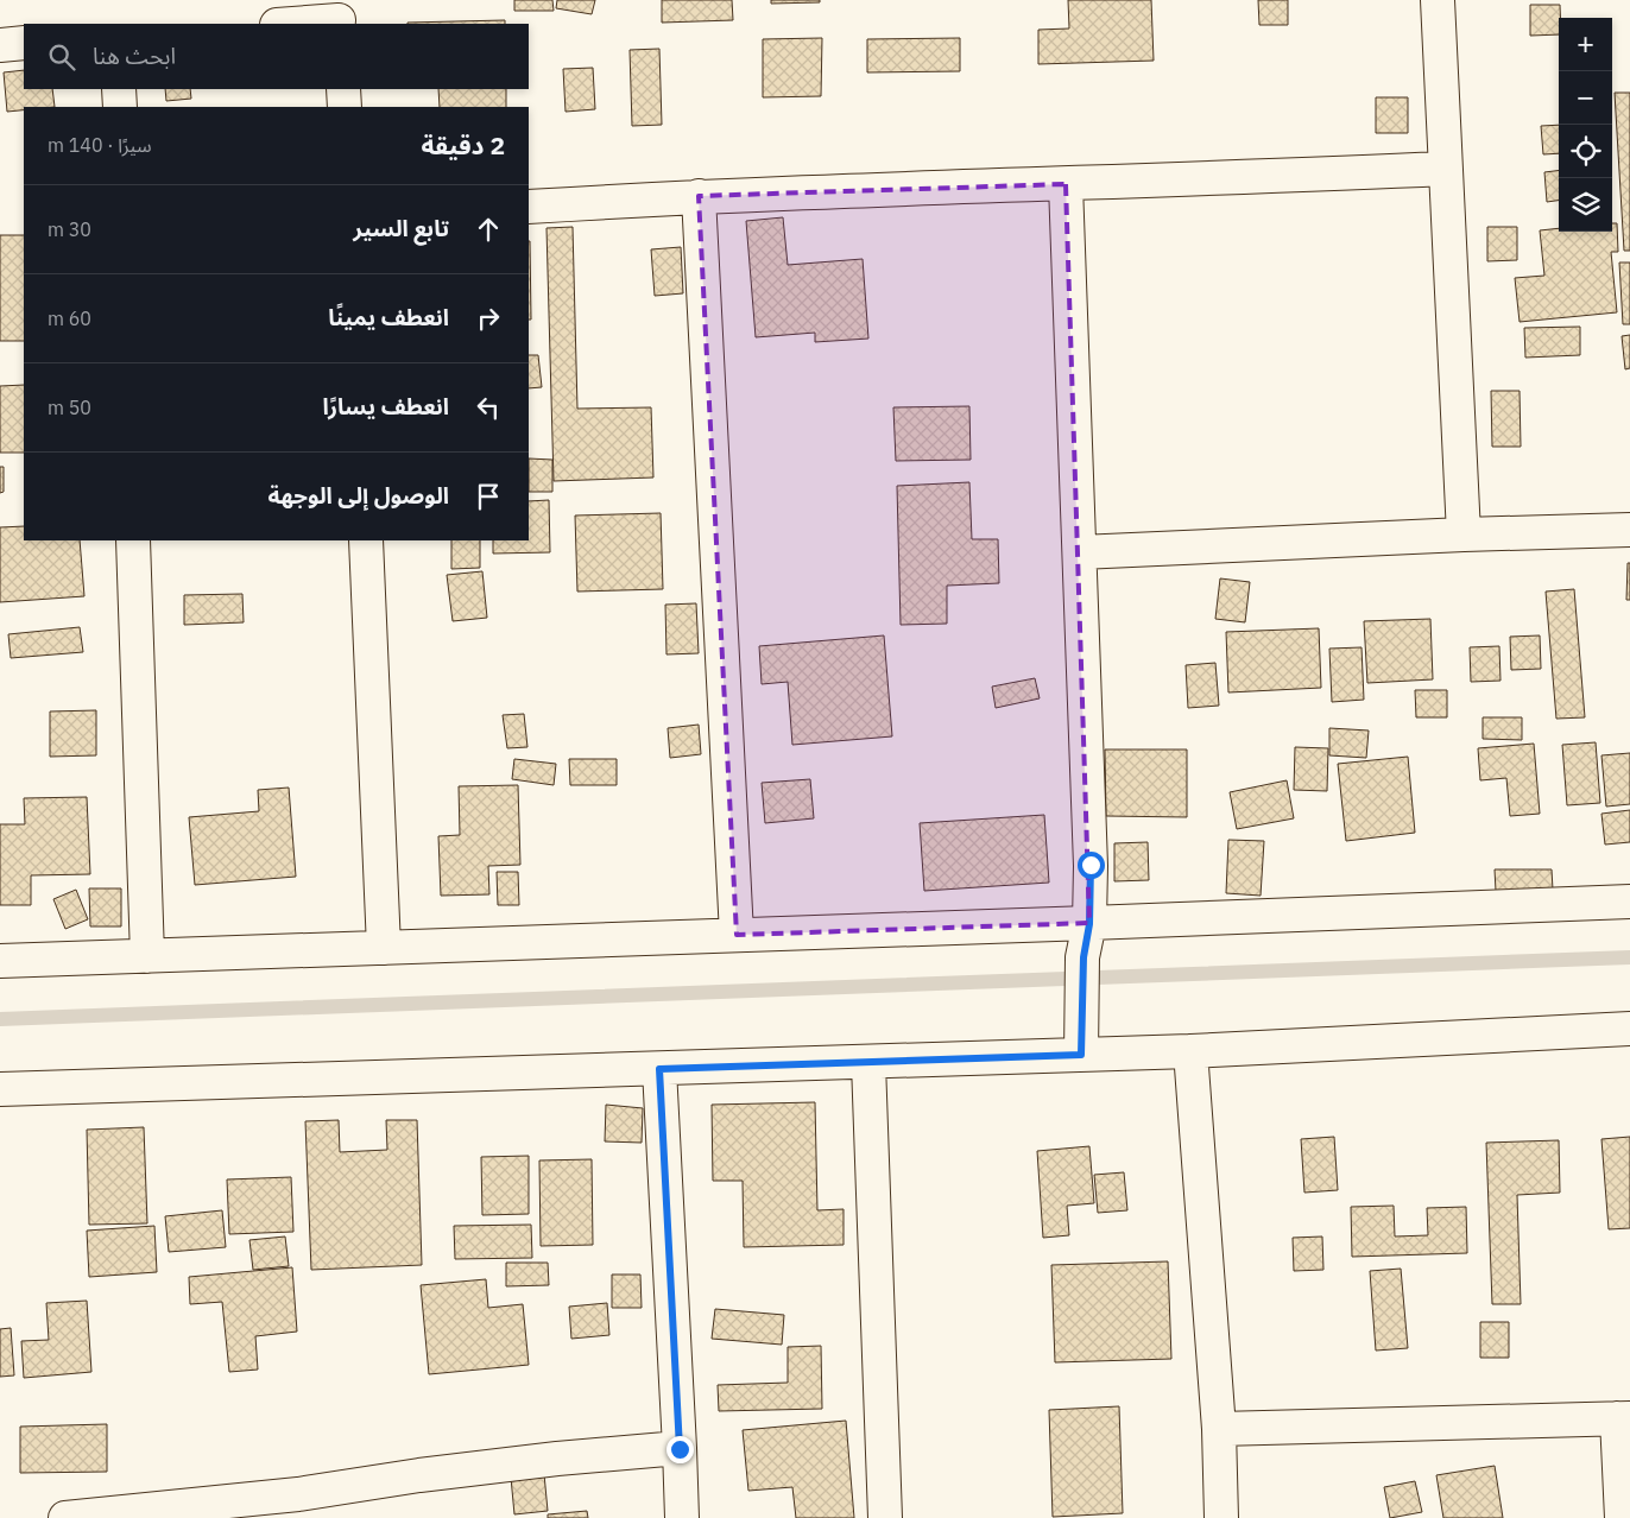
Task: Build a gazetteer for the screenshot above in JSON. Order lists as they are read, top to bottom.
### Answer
{
  "page": {
    "map_buttons": ["+", "−"],
    "search": "ابحث هنا",
    "heading": ["2 دقيقة", "سيرًا · 140 m"],
    "list": [
      ["تابع السير", "30 m"],
      ["انعطف يمينًا", "60 m"],
      ["انعطف يسارًا", "50 m"],
      "الوصول إلى الوجهة"
    ]
  }
}
